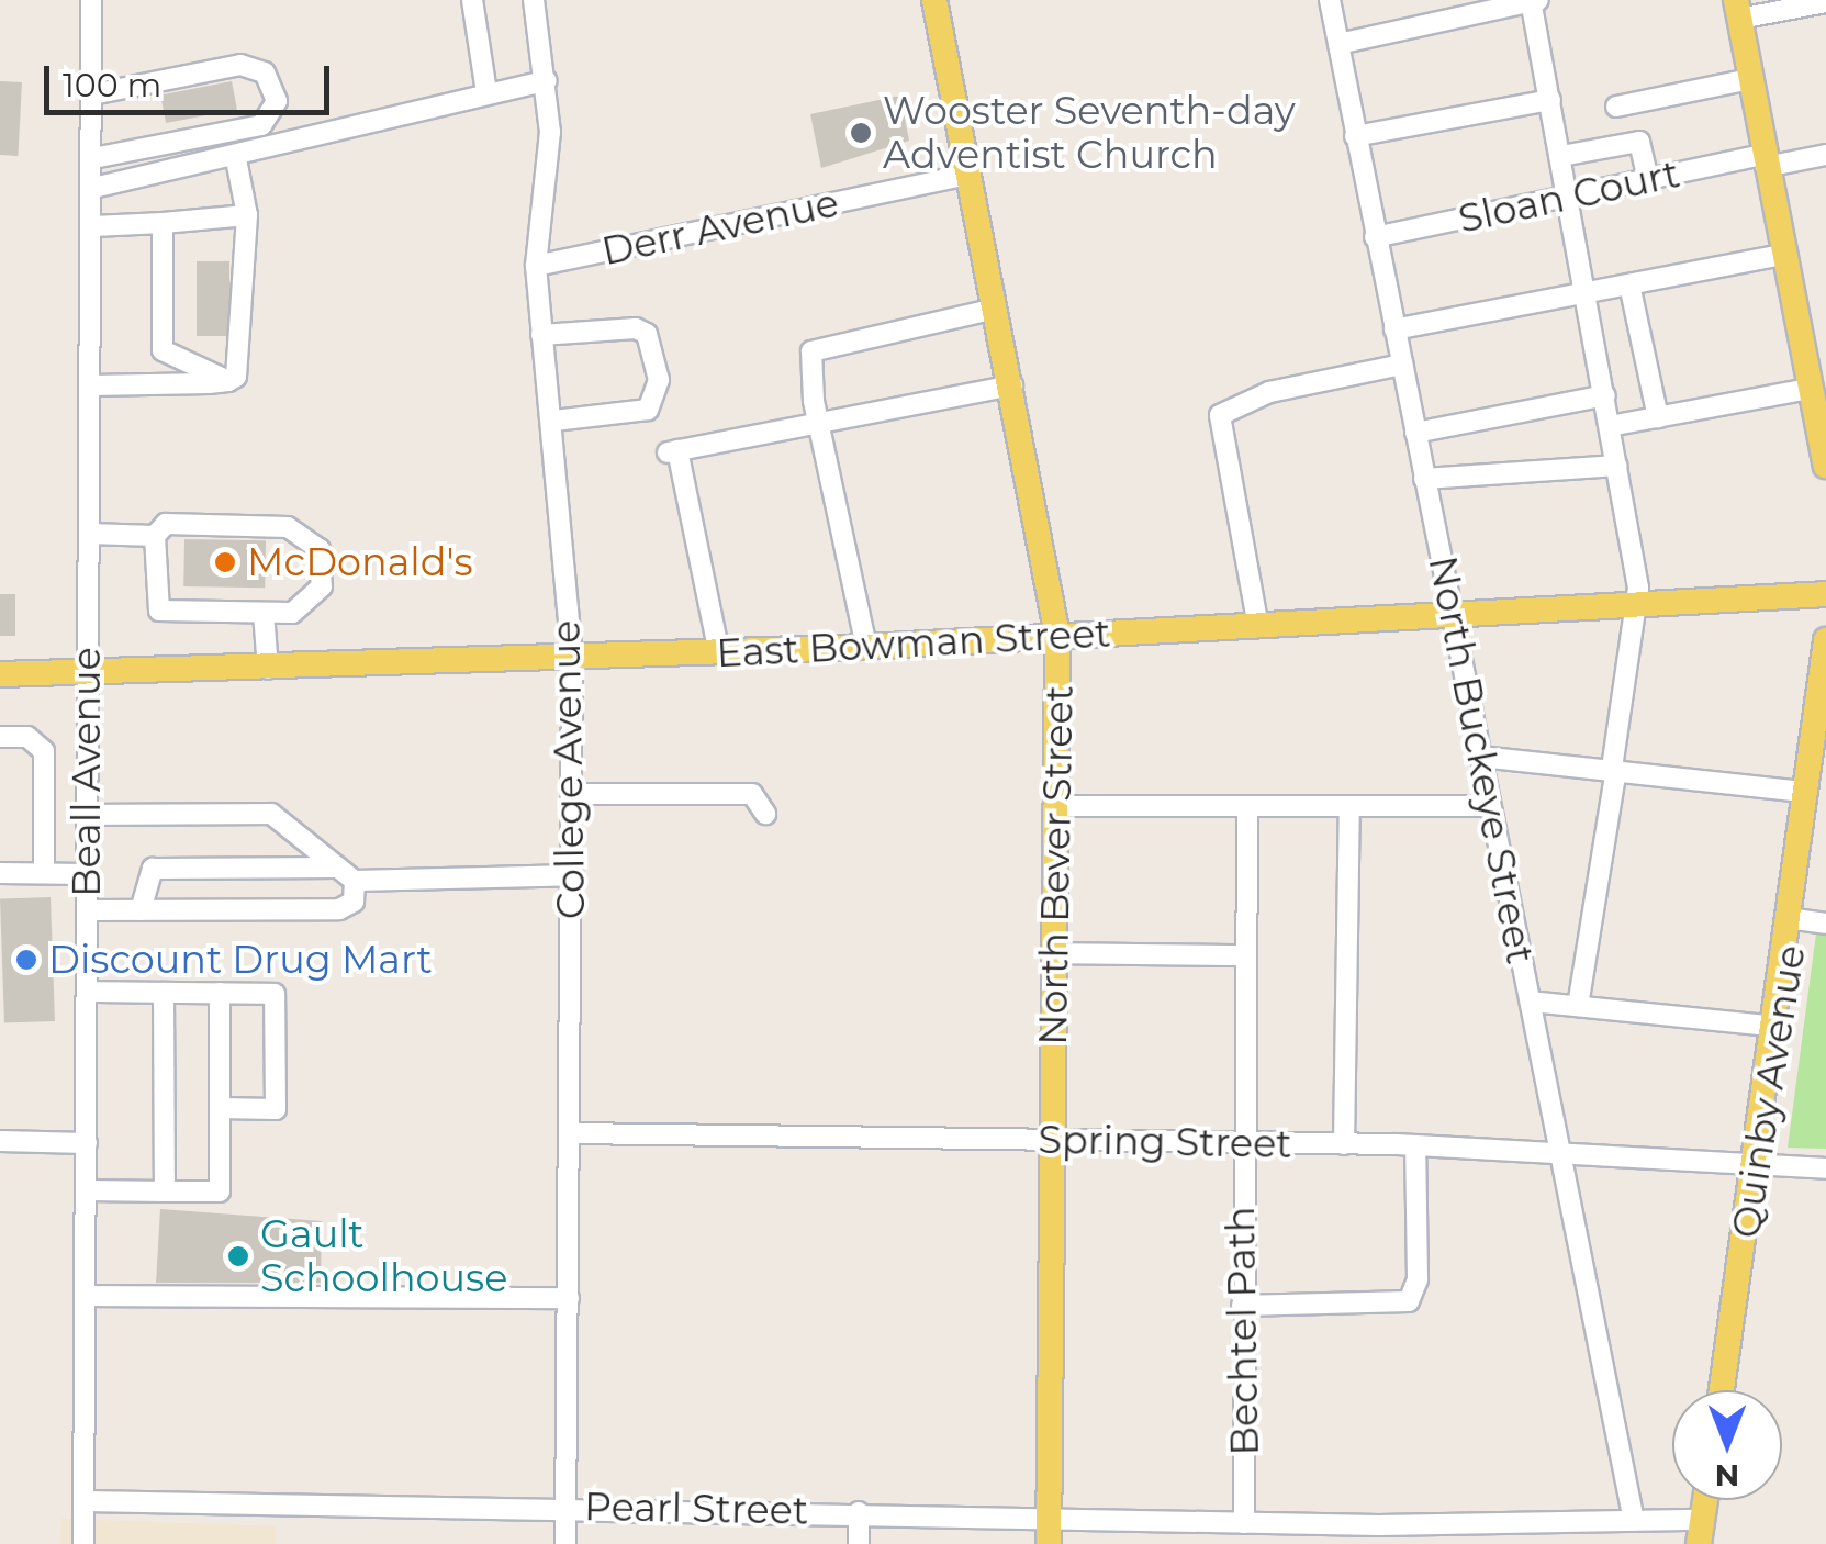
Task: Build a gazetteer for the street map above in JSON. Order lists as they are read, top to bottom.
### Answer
{
  "streets": {
    "main road": ["East Bowman Street", "North Bever Street", "Quinby Avenue"],
    "street": [
      "Sloan Court",
      "Derr Avenue",
      "North Buckeye Street",
      "College Avenue",
      "Beall Avenue",
      "Spring Street",
      "Bechtel Path",
      "Pearl Street"
    ]
  },
  "crossings": [
    ["Sloan Court", "North Buckeye Street"],
    ["Derr Avenue", "College Avenue"],
    ["Derr Avenue", "North Bever Street"],
    ["East Bowman Street", "North Buckeye Street"],
    ["East Bowman Street", "College Avenue"],
    ["East Bowman Street", "Beall Avenue"],
    ["East Bowman Street", "North Bever Street"],
    ["North Buckeye Street", "Spring Street"],
    ["North Buckeye Street", "Pearl Street"],
    ["College Avenue", "Spring Street"],
    ["College Avenue", "Pearl Street"],
    ["Beall Avenue", "Pearl Street"],
    ["North Bever Street", "Spring Street"],
    ["North Bever Street", "Pearl Street"],
    ["Quinby Avenue", "Spring Street"],
    ["Spring Street", "Bechtel Path"],
    ["Bechtel Path", "Pearl Street"]
  ],
  "places": [
    "Wooster Seventh-day Adventist Church",
    "McDonald's",
    "Discount Drug Mart",
    "Gault Schoolhouse"
  ],
  "scale_bar": "100 m",
  "north": "bottom"
}
